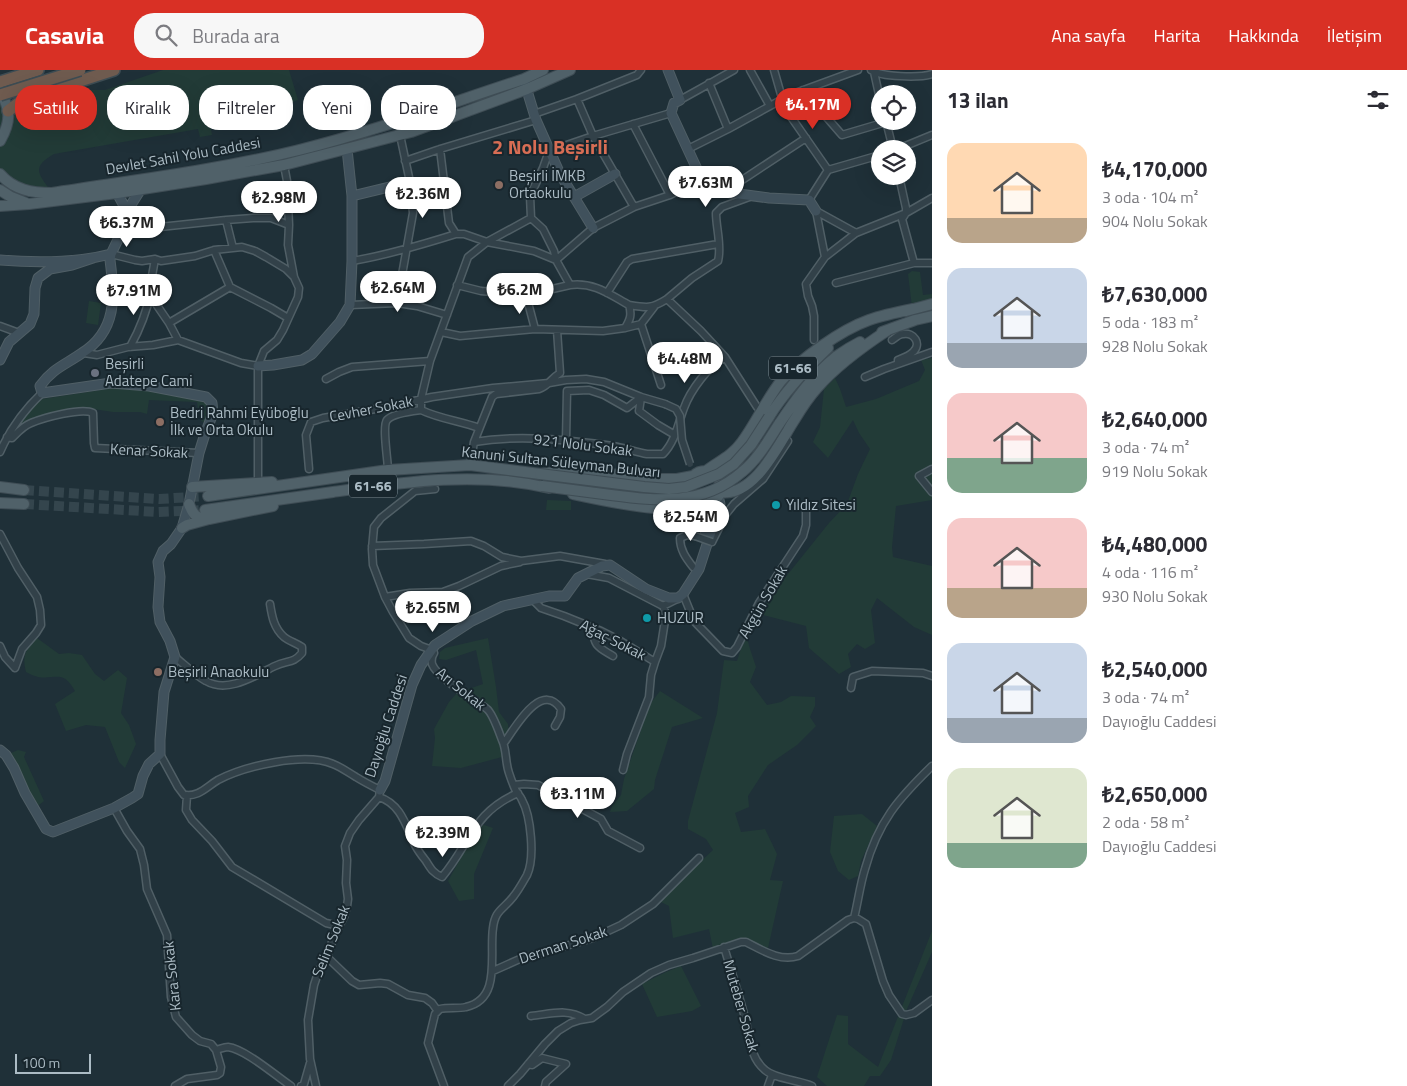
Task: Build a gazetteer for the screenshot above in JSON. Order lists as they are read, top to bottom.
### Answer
{
  "streets": {
    "main road": ["Devlet Sahil Yolu Caddesi", "61-66", "Kanuni Sultan Süleyman Bulvarı"],
    "street": [
      "Cevher Sokak",
      "921 Nolu Sokak",
      "Kenar Sokak",
      "Akgün Sokak",
      "Ağaç Sokak",
      "Arı Sokak",
      "Dayıoğlu Caddesi",
      "Selim Sokak",
      "Derman Sokak",
      "Kara Sokak",
      "Muteber Sokak"
    ]
  },
  "crossings": [
    ["61-66", "Kanuni Sultan Süleyman Bulvarı"],
    ["Cevher Sokak", "Kanuni Sultan Süleyman Bulvarı"],
    ["Ağaç Sokak", "Dayıoğlu Caddesi"],
    ["Arı Sokak", "Dayıoğlu Caddesi"],
    ["Arı Sokak", "Derman Sokak"],
    ["Dayıoğlu Caddesi", "Selim Sokak"]
  ],
  "districts": ["2 Nolu Beşirli"],
  "places": [
    "Beşirli İMKB Ortaokulu",
    "Beşirli Adatepe Cami",
    "Bedri Rahmi Eyüboğlu İlk ve Orta Okulu",
    "Yıldız Sitesi",
    "HUZUR",
    "Beşirli Anaokulu"
  ],
  "scale_bar": "100 m",
  "page": {
    "header": "Casavia",
    "search": "Burada ara",
    "nav": [
      "Ana sayfa",
      "Harita",
      "Hakkında",
      "İletişim"
    ],
    "heading": "13 ilan",
    "chip": [
      "Satılık",
      "Kiralık",
      "Filtreler",
      "Yeni",
      "Daire"
    ],
    "price": [
      "₺4.17M",
      "₺7.63M",
      "₺2.36M",
      "₺2.98M",
      "₺6.37M",
      "₺2.64M",
      "₺6.2M",
      "₺7.91M",
      "₺4.48M",
      "₺2.54M",
      "₺2.65M",
      "₺3.11M",
      "₺2.39M"
    ],
    "list": [
      {
        "name": "₺4,170,000",
        "note": "3 oda · 104 m² · 904 Nolu Sokak"
      },
      {
        "name": "₺7,630,000",
        "note": "5 oda · 183 m² · 928 Nolu Sokak"
      },
      {
        "name": "₺2,640,000",
        "note": "3 oda · 74 m² · 919 Nolu Sokak"
      },
      {
        "name": "₺4,480,000",
        "note": "4 oda · 116 m² · 930 Nolu Sokak"
      },
      {
        "name": "₺2,540,000",
        "note": "3 oda · 74 m² · Dayıoğlu Caddesi"
      },
      {
        "name": "₺2,650,000",
        "note": "2 oda · 58 m² · Dayıoğlu Caddesi"
      }
    ],
    "scale": "100 m"
  }
}
